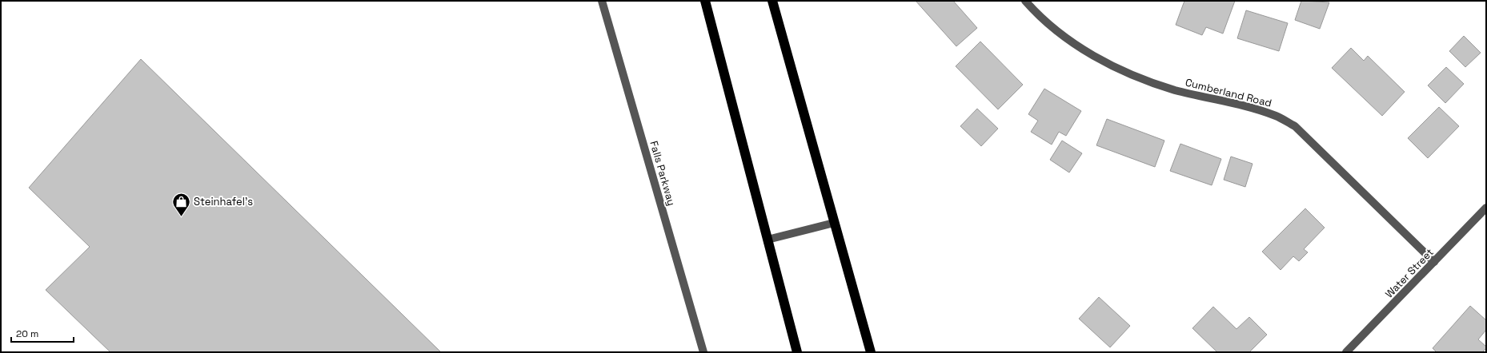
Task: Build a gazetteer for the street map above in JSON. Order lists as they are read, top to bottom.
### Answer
{
  "streets": {
    "street": ["Cumberland Road", "Falls Parkway", "Water Street"]
  },
  "crossings": [
    ["Cumberland Road", "Water Street"]
  ],
  "places": {
    "shop": ["Steinhafel's"]
  },
  "scale_bar": "20 m"
}
